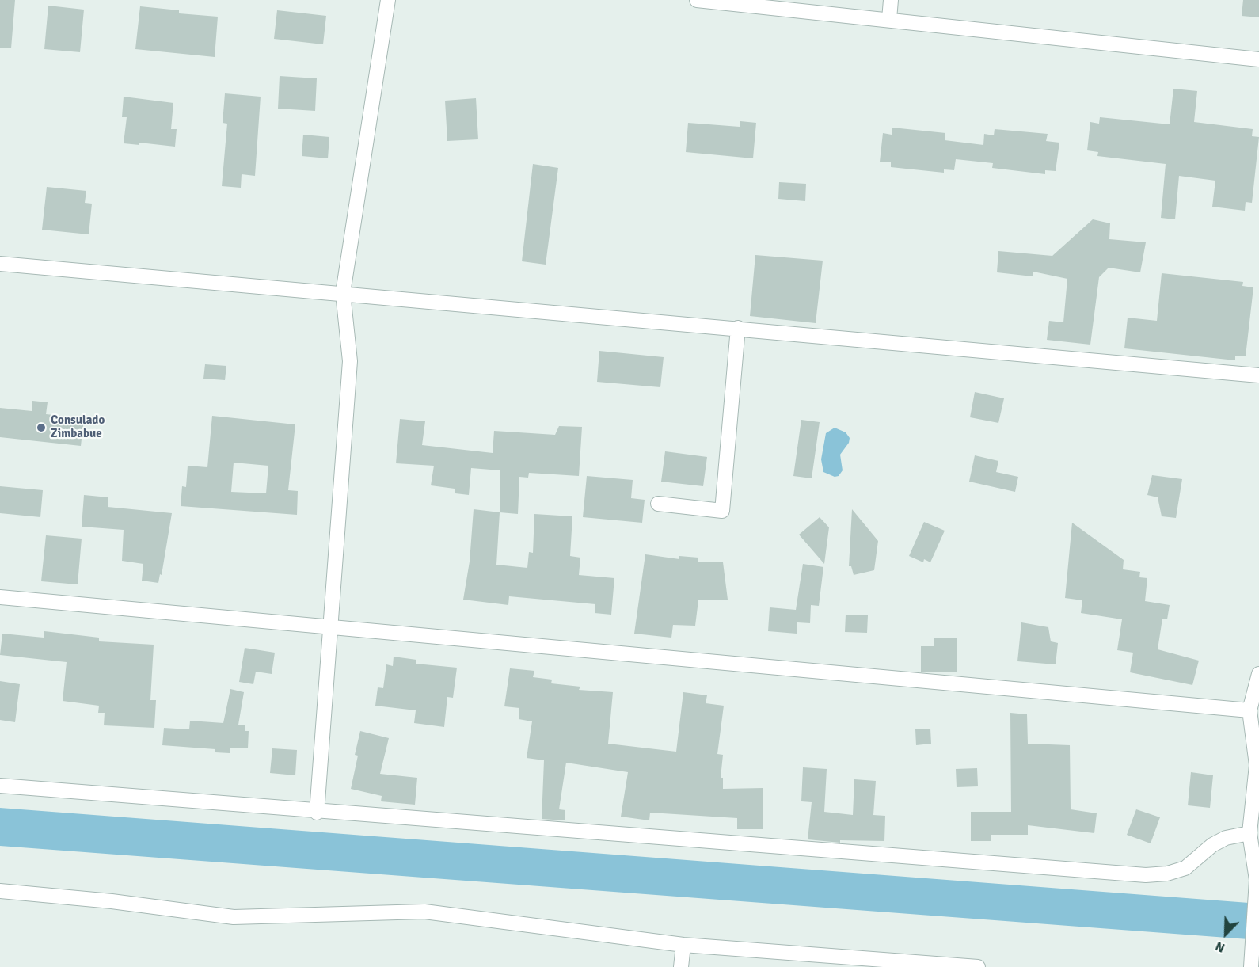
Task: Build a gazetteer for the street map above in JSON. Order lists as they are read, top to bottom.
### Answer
{
  "places": ["Consulado Zimbabue"],
  "north": "bottom left"
}
